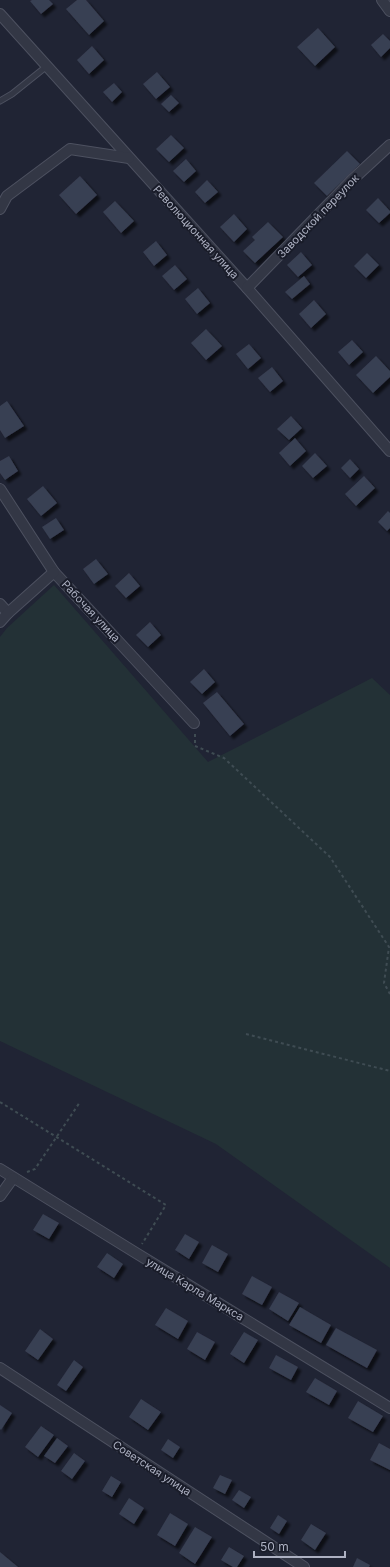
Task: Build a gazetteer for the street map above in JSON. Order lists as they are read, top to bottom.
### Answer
{
  "streets": {
    "street": [
      "Заводской переулок",
      "Революционная улица",
      "Рабочая улица",
      "улица Карла Маркса",
      "Советская улица"
    ]
  },
  "crossings": [
    ["Заводской переулок", "Революционная улица"]
  ],
  "scale_bar": "50 m"
}
